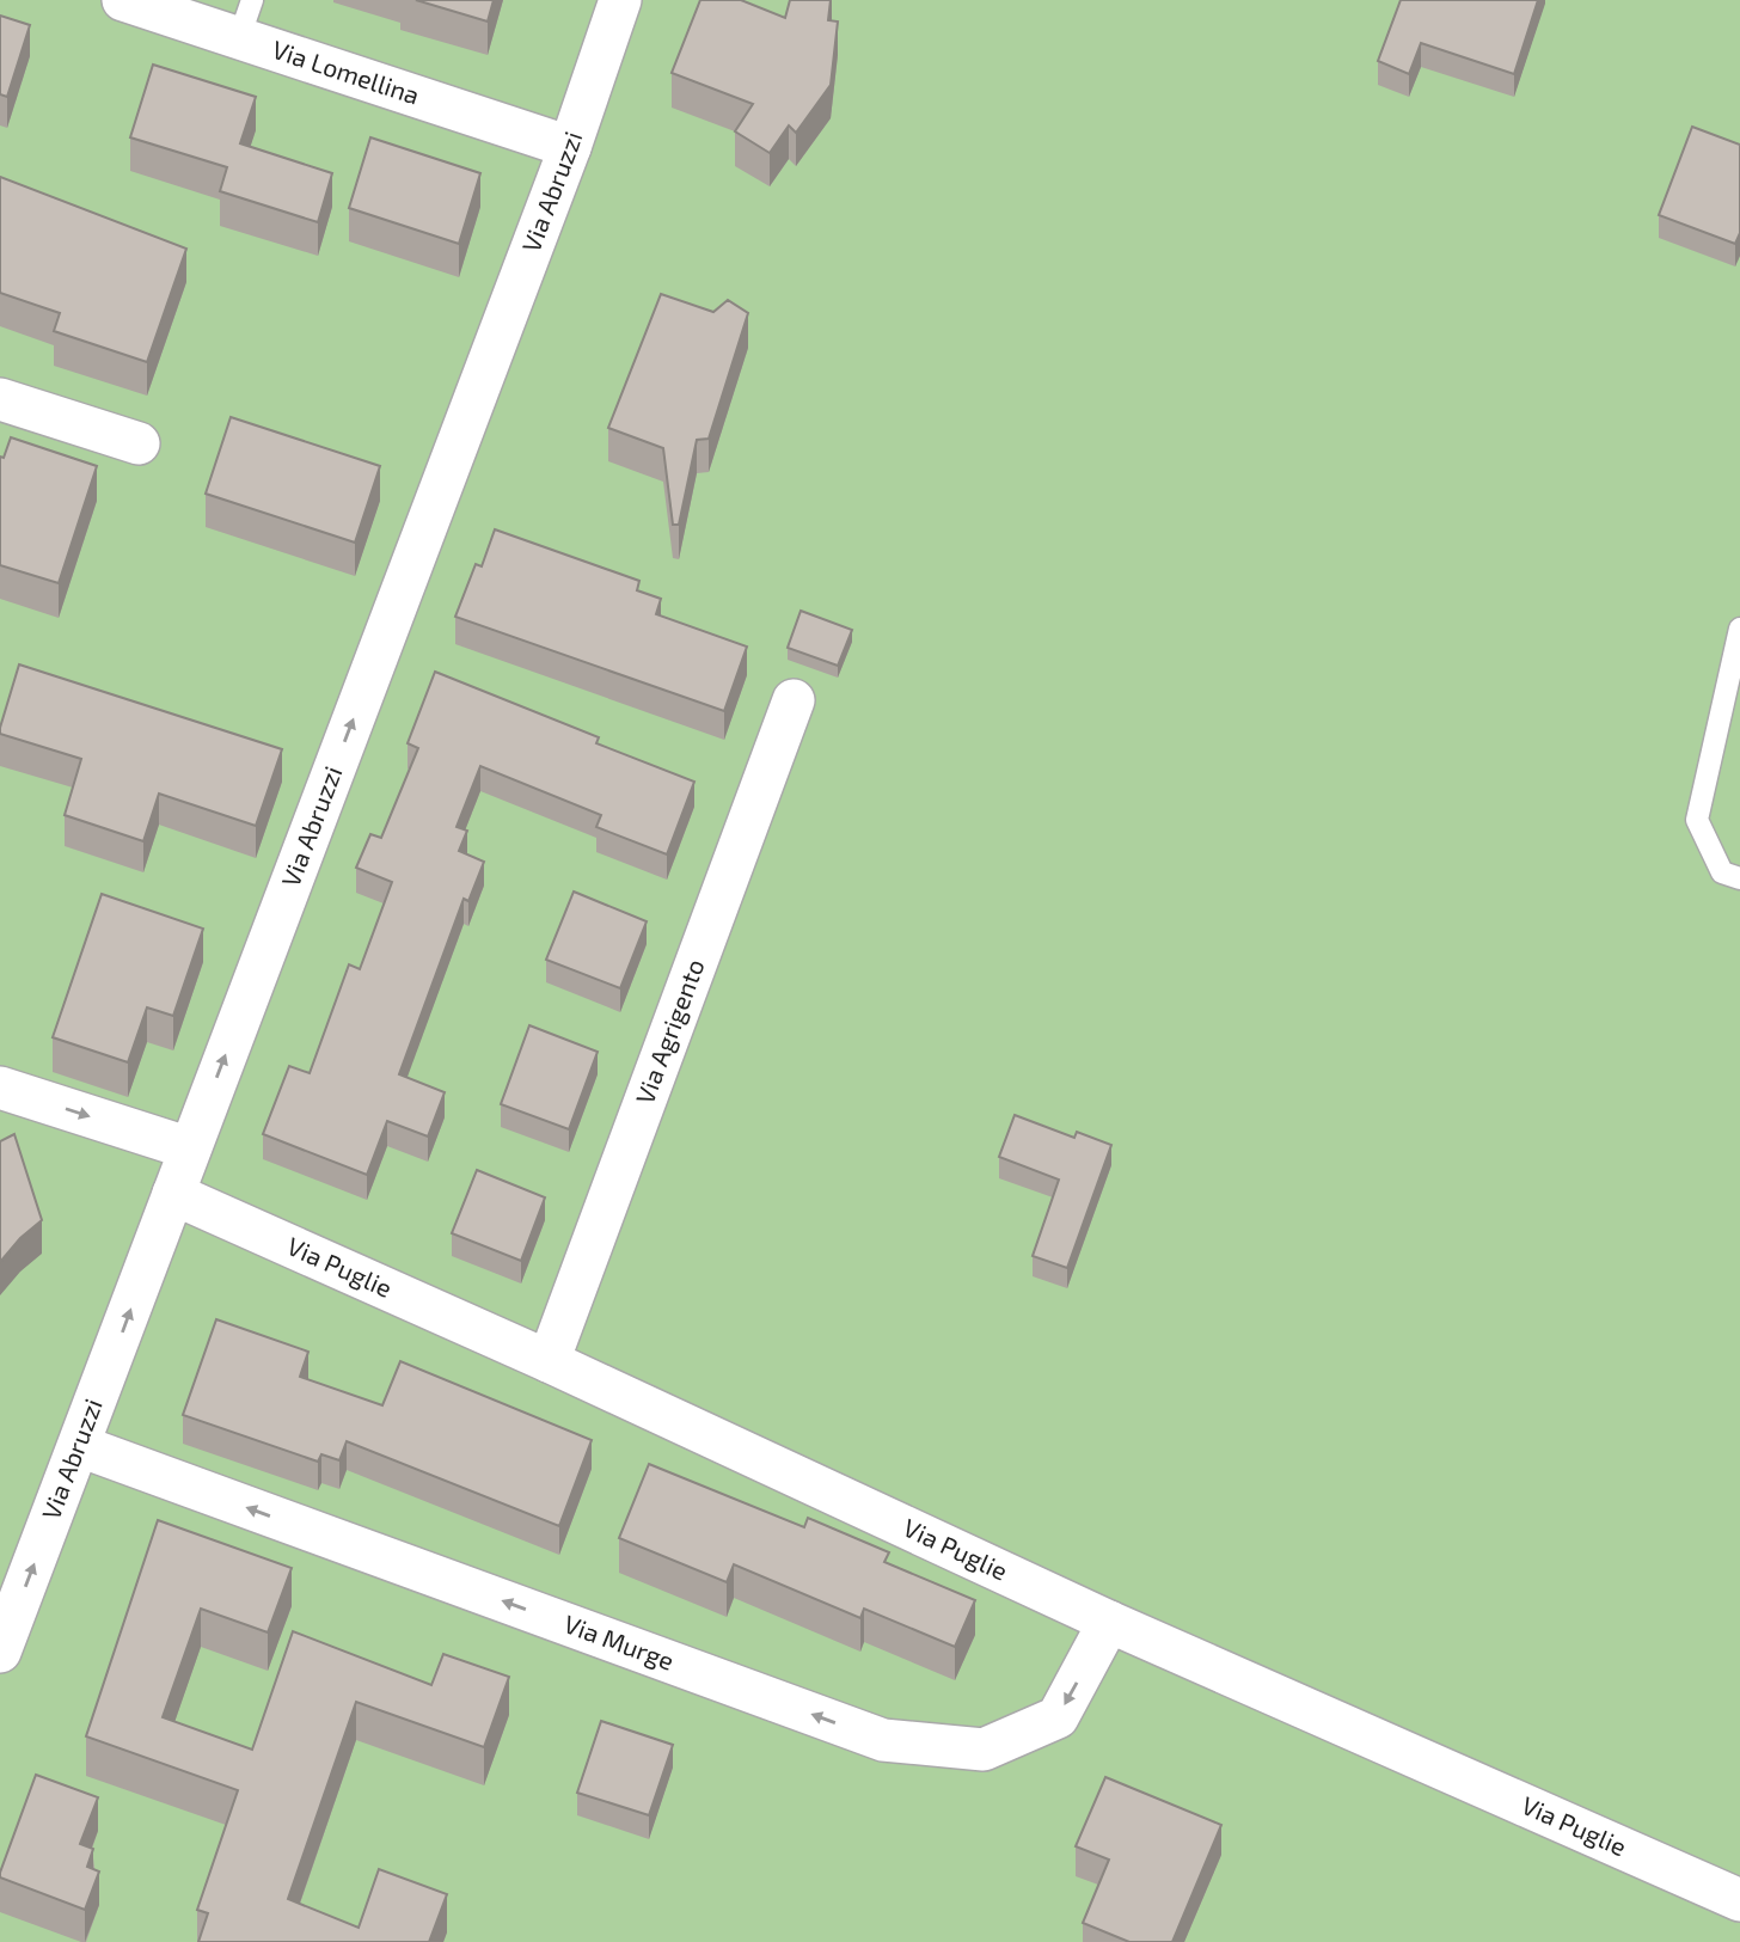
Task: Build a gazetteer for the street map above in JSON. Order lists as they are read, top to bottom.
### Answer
{
  "streets": {
    "street": [
      "Via Lomellina",
      "Via Abruzzi",
      "Via Agrigento",
      "Via Puglie",
      "Via Murge"
    ]
  },
  "crossings": [
    ["Via Lomellina", "Via Abruzzi"],
    ["Via Abruzzi", "Via Puglie"],
    ["Via Abruzzi", "Via Murge"],
    ["Via Agrigento", "Via Puglie"],
    ["Via Puglie", "Via Murge"]
  ],
  "one_way": ["Via Abruzzi", "Via Murge"]
}
